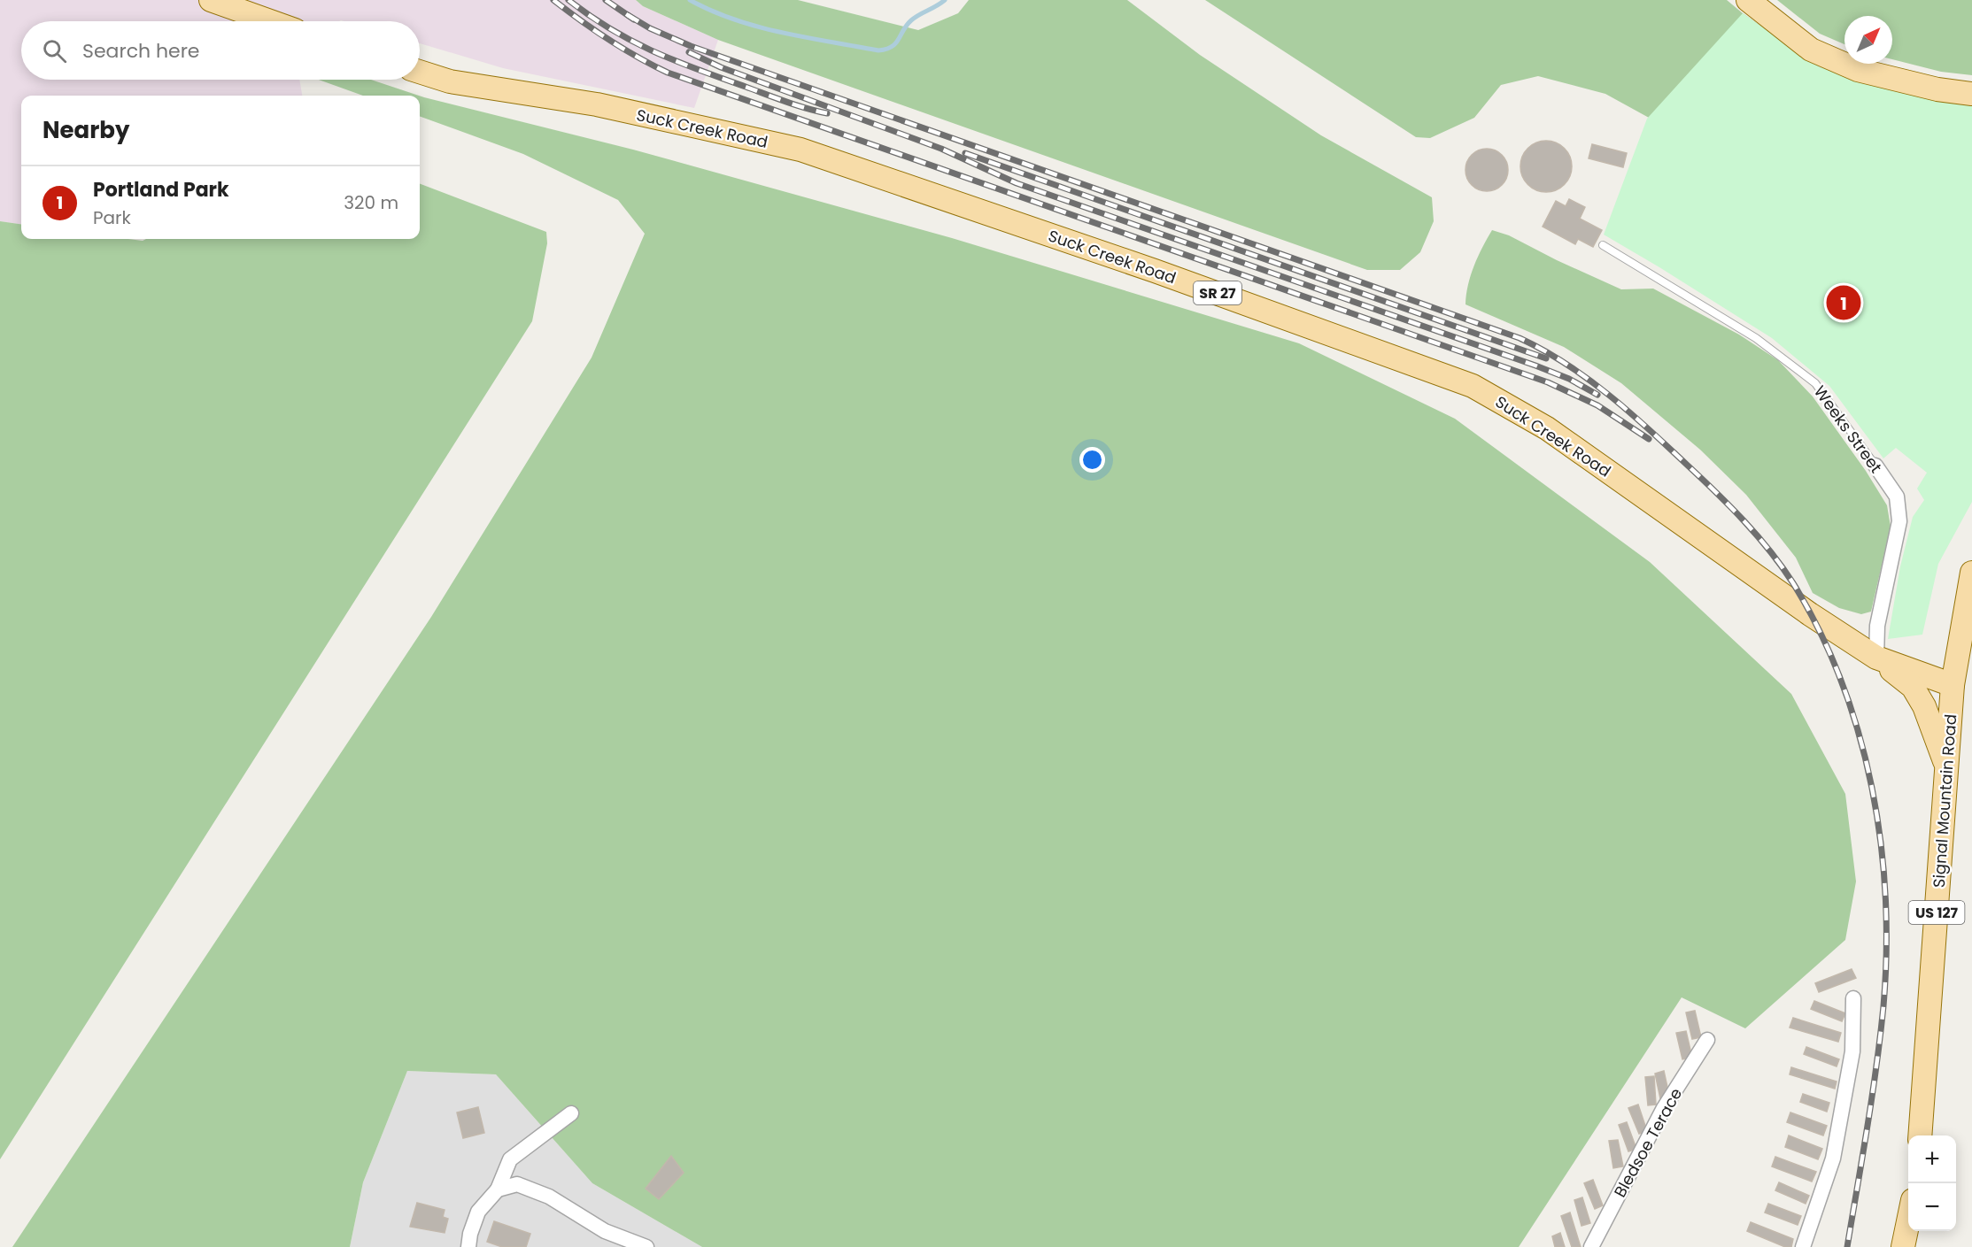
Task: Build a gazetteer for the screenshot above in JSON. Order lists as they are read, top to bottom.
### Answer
{
  "streets": {
    "main road": [
      "Suck Creek Road",
      "SR 27",
      "Signal Mountain Road",
      "US 127"
    ],
    "street": ["Weeks Street", "Bledsoe Terace"]
  },
  "crossings": [
    ["Suck Creek Road", "Weeks Street"],
    ["Suck Creek Road", "Signal Mountain Road"],
    ["Suck Creek Road", "US 127"],
    ["Signal Mountain Road", "US 127"]
  ],
  "north": "top right",
  "page": {
    "search": "Search here",
    "heading": "Nearby",
    "list": [
      {
        "mark": "1",
        "name": "Portland Park",
        "note": "Park",
        "value": "320 m"
      }
    ],
    "pins": "1",
    "map_buttons": ["+", "−"]
  }
}
